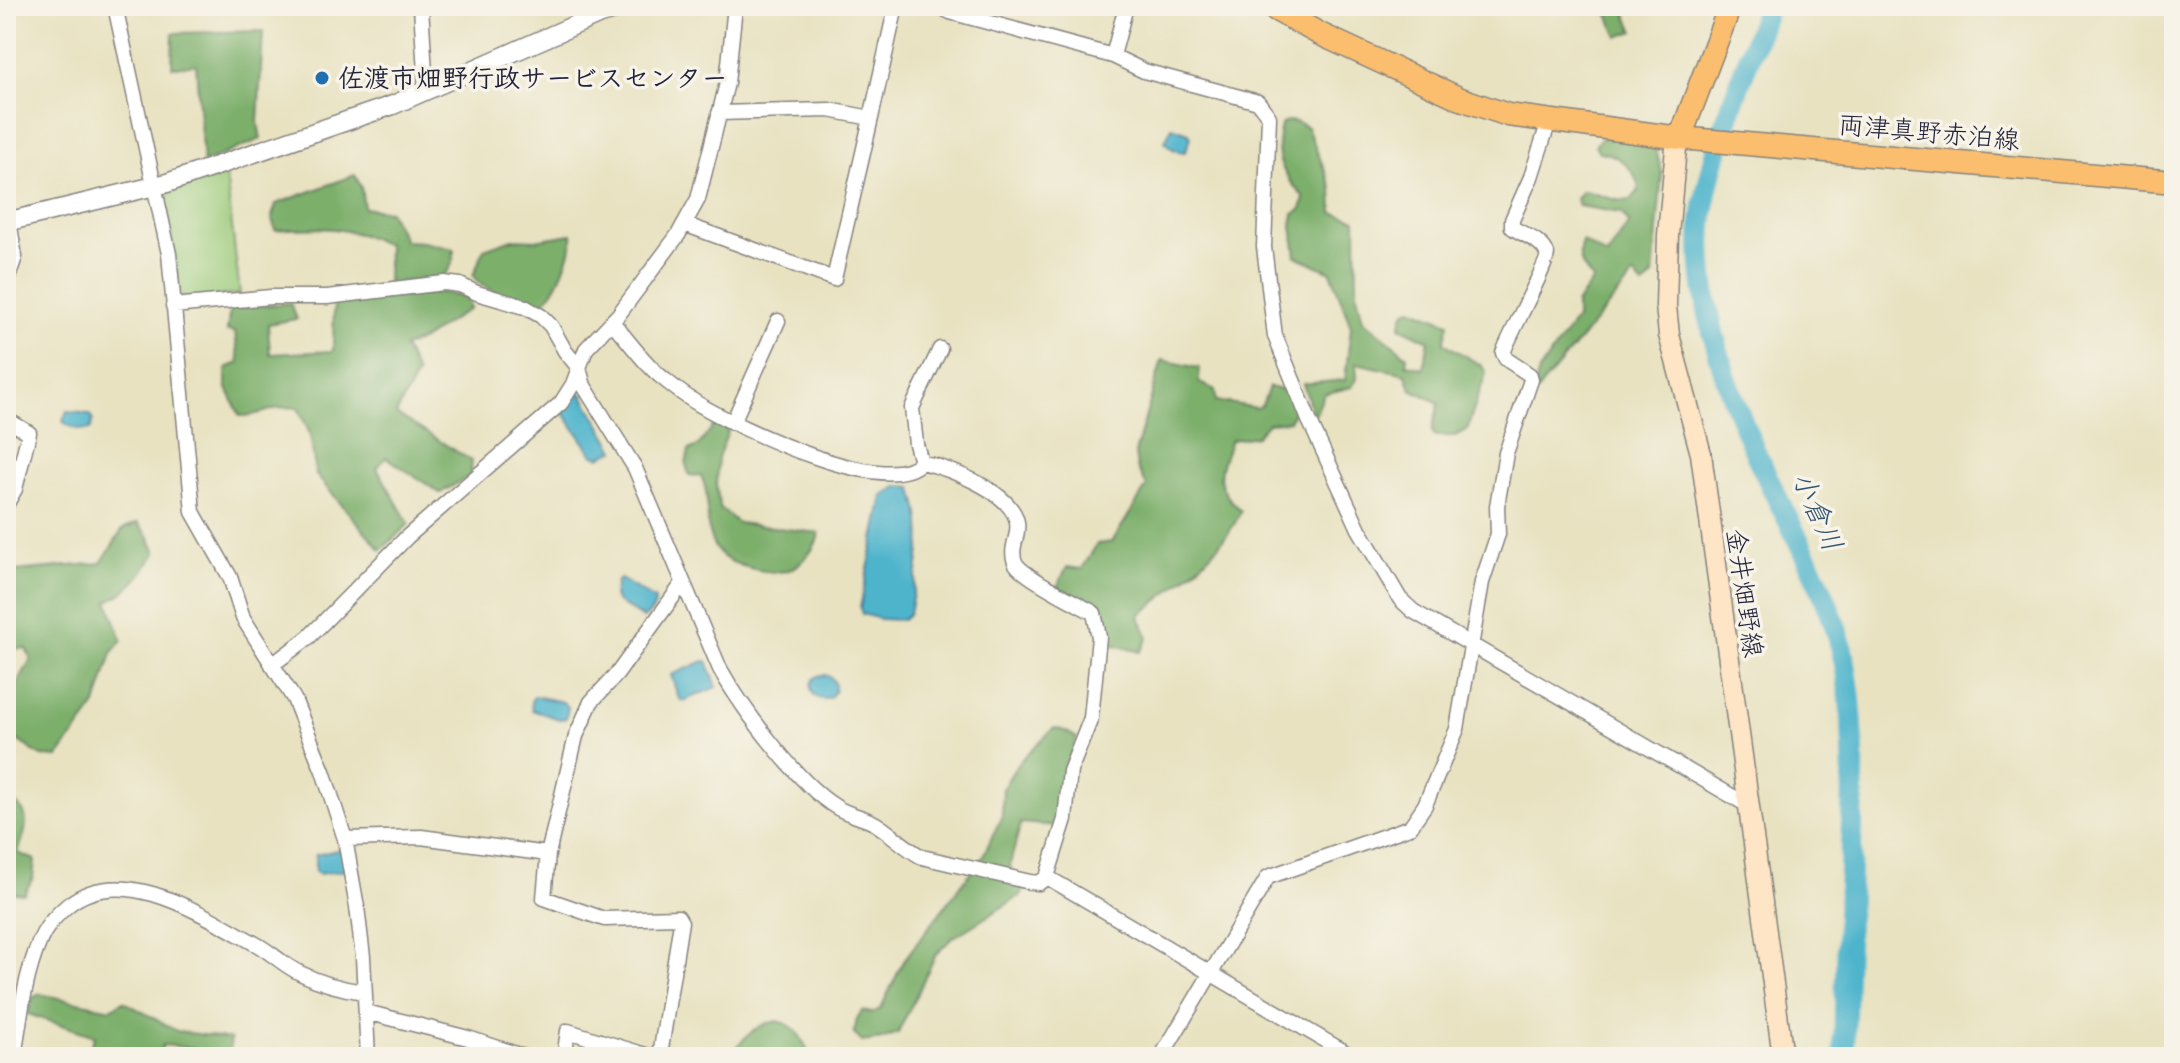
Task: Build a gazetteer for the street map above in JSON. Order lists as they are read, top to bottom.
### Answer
{
  "streets": {
    "main road": ["両津真野赤泊線", "金井畑野線"]
  },
  "crossings": [
    ["両津真野赤泊線", "金井畑野線"]
  ],
  "water": ["小倉川"],
  "places": ["佐渡市畑野行政サービスセンター"]
}
